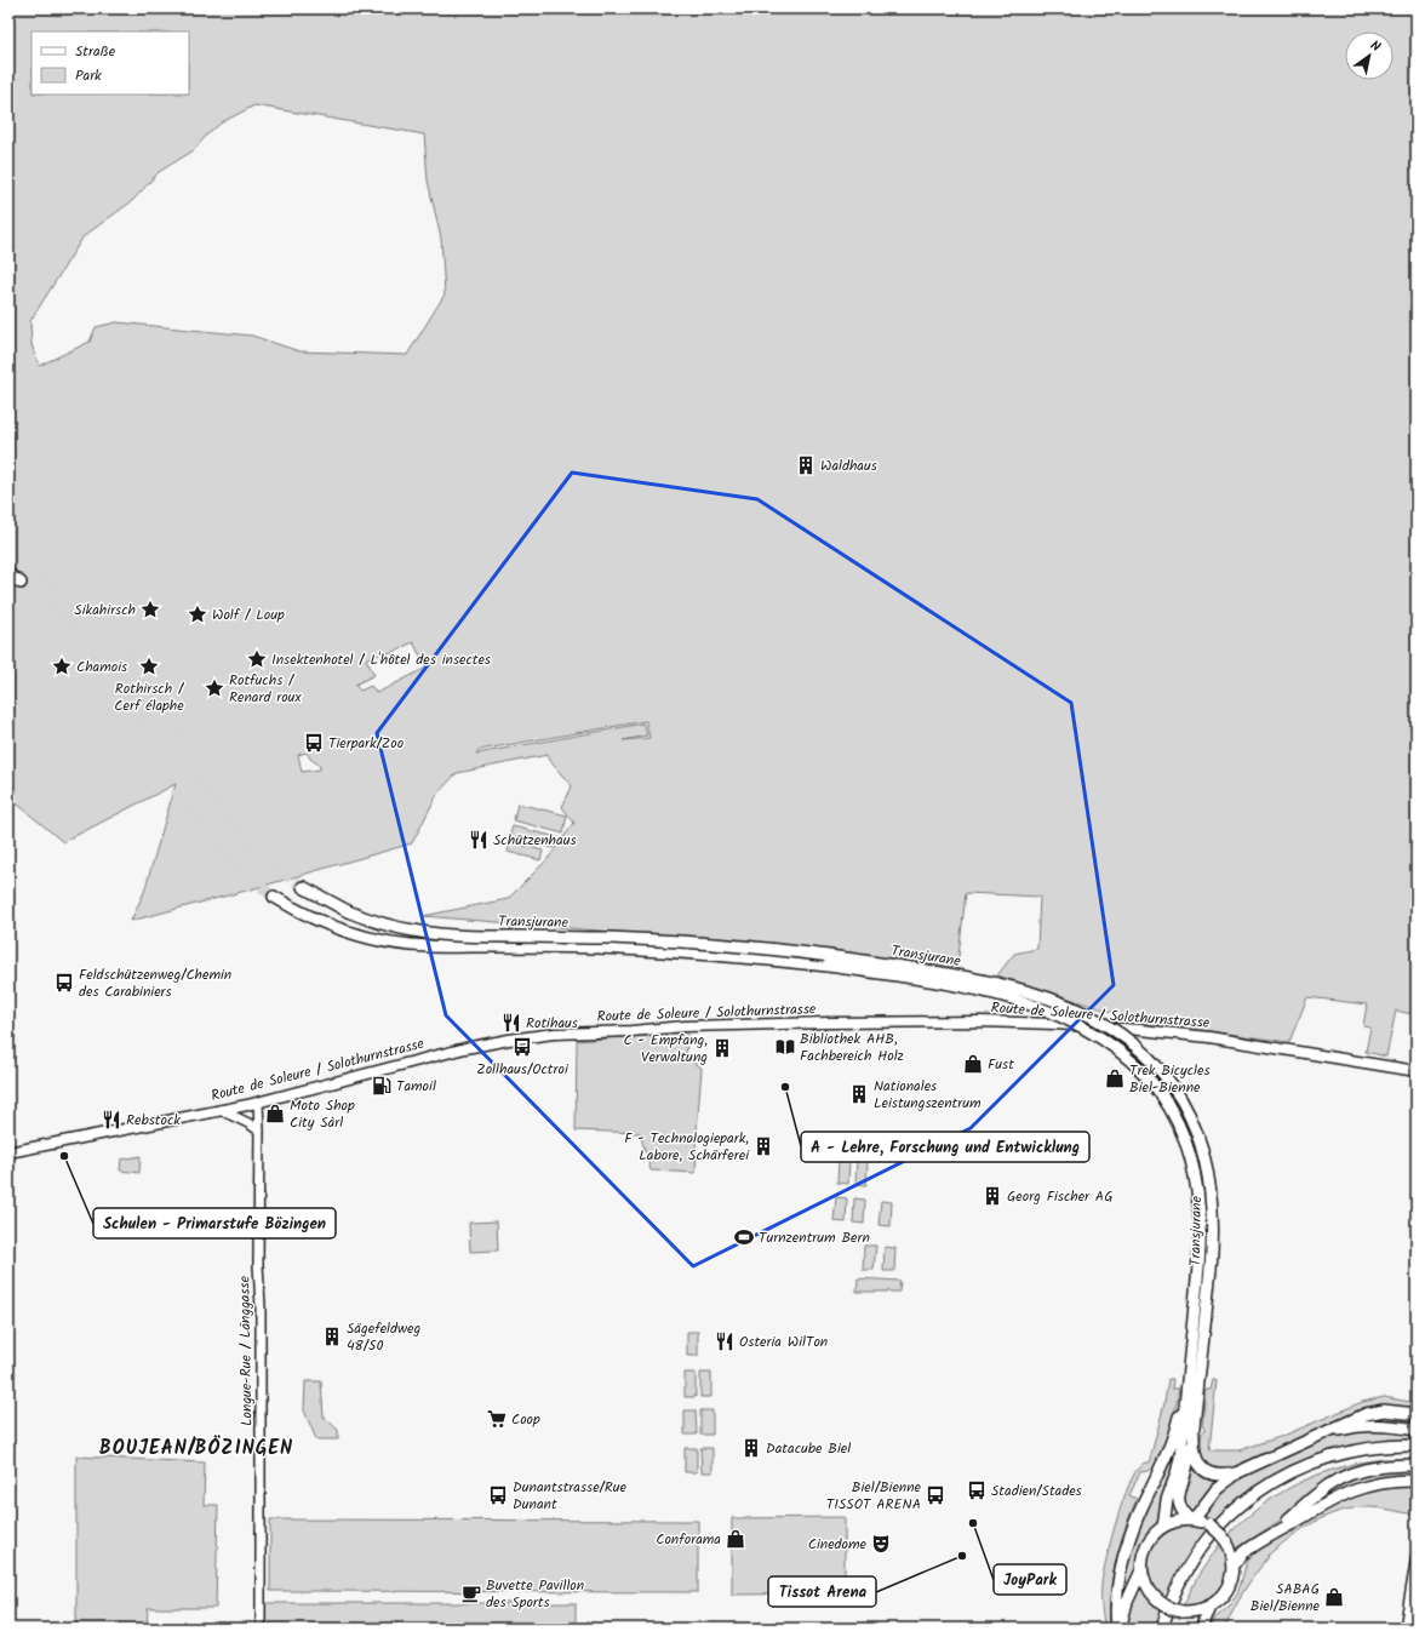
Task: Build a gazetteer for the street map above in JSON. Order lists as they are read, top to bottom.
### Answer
{
  "streets": {
    "highway": ["Transjurane"],
    "main road": ["Route de Soleure / Solothurnstrasse"],
    "street": ["Longue-Rue / Länggasse"]
  },
  "crossings": [
    ["Route de Soleure / Solothurnstrasse", "Longue-Rue / Länggasse"]
  ],
  "districts": ["BOUJEAN/BÖZINGEN"],
  "places": {
    "building": [
      "Waldhaus",
      "C - Empfang, Verwaltung",
      "Nationales Leistungszentrum",
      "F - Technologiepark, Labore, Schärferei",
      "Georg Fischer AG",
      "Sägefeldweg 48/50",
      "Datacube Biel"
    ],
    "place": [
      "Sikahirsch",
      "Wolf / Loup",
      "Insektenhotel / L'hôtel des insectes",
      "Chamois",
      "Rothirsch / Cerf élaphe",
      "Rotfuchs / Renard roux"
    ],
    "bus stop": [
      "Tierpark/Zoo",
      "Feldschützenweg/Chemin des Carabiniers",
      "Zollhaus/Octroi",
      "Stadien/Stades",
      "Dunantstrasse/Rue Dunant",
      "Biel/Bienne TISSOT ARENA"
    ],
    "restaurant": [
      "Schützenhaus",
      "Rotihaus",
      "Rebstock",
      "Osteria WilTon"
    ],
    "library": ["Bibliothek AHB, Fachbereich Holz"],
    "shop": [
      "Fust",
      "Trek Bicycles Biel-Bienne",
      "Moto Shop City Sàrl",
      "Conforama",
      "SABAG Biel/Bienne"
    ],
    "fuel station": ["Tamoil"],
    "other": [
      "A - Lehre, Forschung und Entwicklung",
      "Schulen - Primarstufe Bözingen",
      "JoyPark",
      "Tissot Arena"
    ],
    "sports": ["Turnzentrum Bern"],
    "supermarket": ["Coop"],
    "theatre": ["Cinedome"],
    "cafe": ["Buvette Pavillon des Sports"]
  },
  "legend": ["Straße", "Park"],
  "north": "top right"
}
